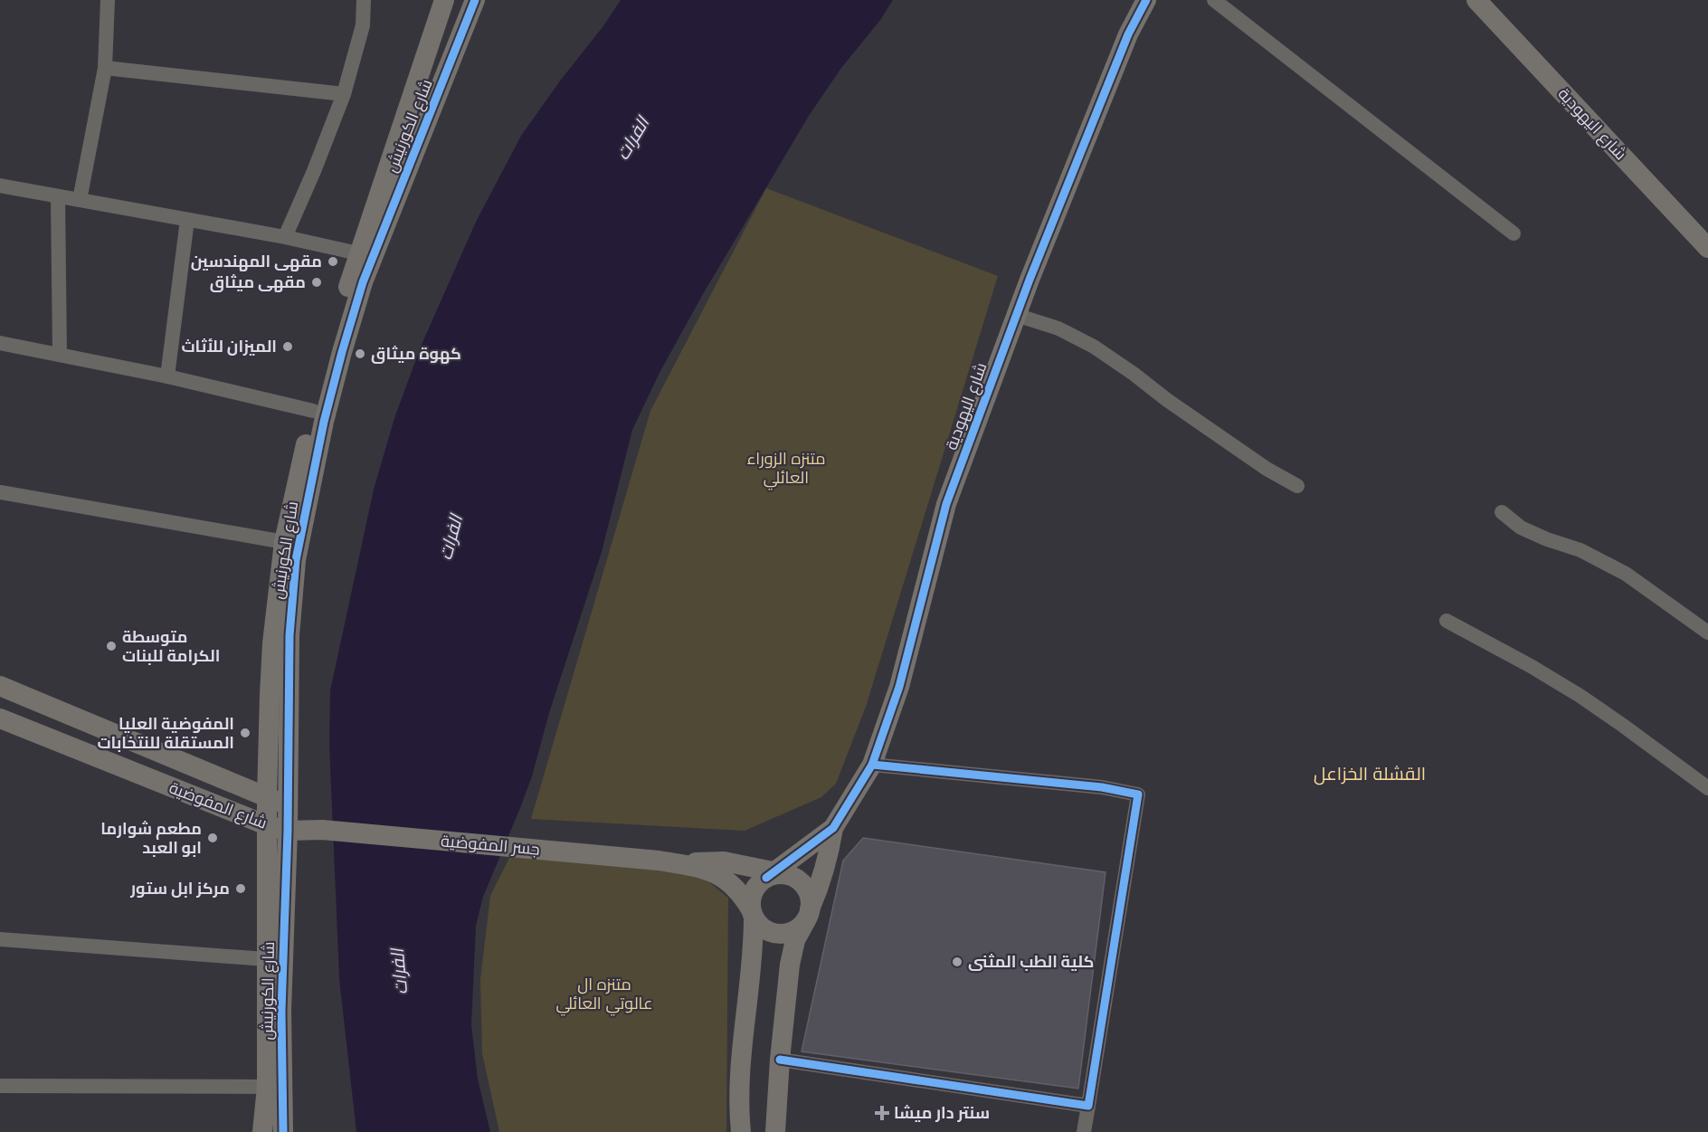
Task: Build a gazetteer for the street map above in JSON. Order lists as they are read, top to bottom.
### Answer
{
  "streets": {
    "street": [
      "شارع اليهودية",
      "شارع الكورنيش",
      "شارع المفوضية",
      "جسر المفوضية"
    ]
  },
  "crossings": [
    ["شارع الكورنيش", "شارع المفوضية"],
    ["شارع المفوضية", "جسر المفوضية"]
  ],
  "districts": ["القشلة الخزاعل"],
  "water": ["الفرات"],
  "parks": ["متنزه الزوراء العائلي", "متنزه ال عالوتي العائلي"],
  "places": {
    "other": [
      "مقهى المهندسين",
      "مقهى ميثاق",
      "الميزان للأثاث",
      "كهوة ميثاق",
      "متوسطة الكرامة للبنات",
      "المفوضية العليا المستقلة للنتخابات",
      "مطعم شوارما ابو العبد",
      "مركز ابل ستور",
      "كلية الطب المثنى"
    ],
    "health": ["سنتر دار ميشا"]
  }
}
